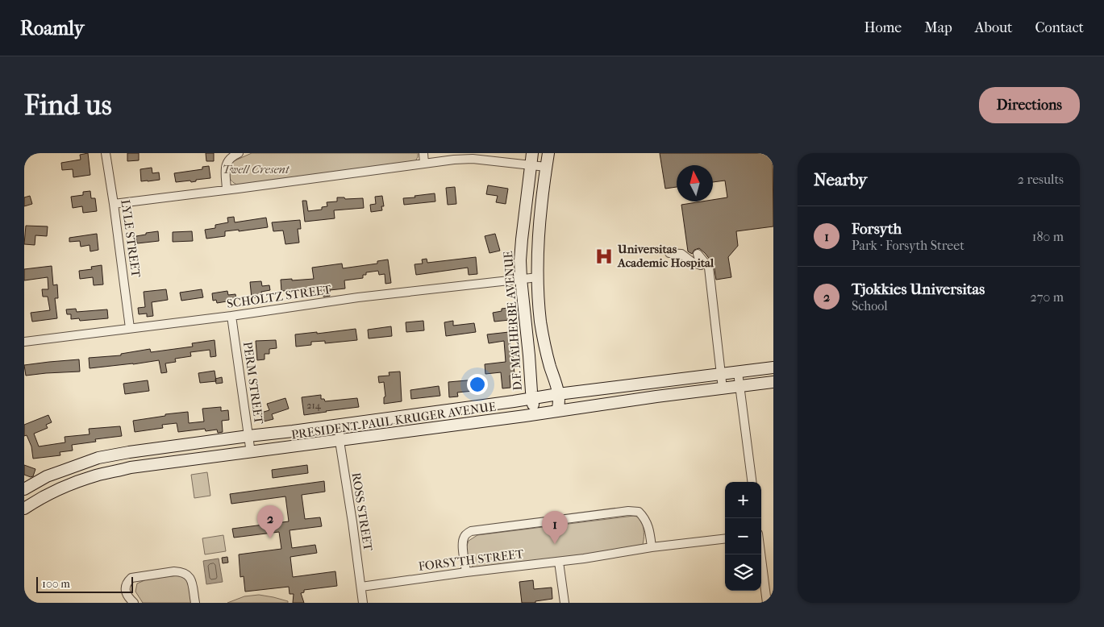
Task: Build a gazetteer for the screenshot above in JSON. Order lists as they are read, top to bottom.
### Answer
{
  "streets": {
    "street": [
      "LYLE STREET",
      "SCHOLTZ STREET",
      "D.F. MALHERBE AVENUE",
      "PERM STREET",
      "PRESIDENT PAUL KRUGER AVENUE",
      "ROSS STREET",
      "FORSYTH STREET"
    ]
  },
  "crossings": [
    ["LYLE STREET", "SCHOLTZ STREET"],
    ["SCHOLTZ STREET", "D.F. MALHERBE AVENUE"],
    ["SCHOLTZ STREET", "PERM STREET"],
    ["D.F. MALHERBE AVENUE", "PRESIDENT PAUL KRUGER AVENUE"],
    ["PERM STREET", "PRESIDENT PAUL KRUGER AVENUE"],
    ["PRESIDENT PAUL KRUGER AVENUE", "ROSS STREET"],
    ["ROSS STREET", "FORSYTH STREET"]
  ],
  "parks": ["Twell Cresent"],
  "places": {
    "hospital": ["Universitas Academic Hospital"]
  },
  "house_numbers": ["214"],
  "scale_bar": "100 m",
  "north": "top",
  "page": {
    "header": "Roamly",
    "nav": [
      "Home",
      "Map",
      "About",
      "Contact"
    ],
    "buttons": "Directions",
    "title": "Find us",
    "heading": ["Nearby", "2 results"],
    "list": [
      {
        "mark": "1",
        "name": "Forsyth",
        "note": "Park · Forsyth Street",
        "value": "180 m"
      },
      {
        "mark": "2",
        "name": "Tjokkies Universitas",
        "note": "School",
        "value": "270 m"
      }
    ],
    "map_buttons": ["+", "−"],
    "pins": ["2", "1"],
    "scale": "100 m"
  }
}
